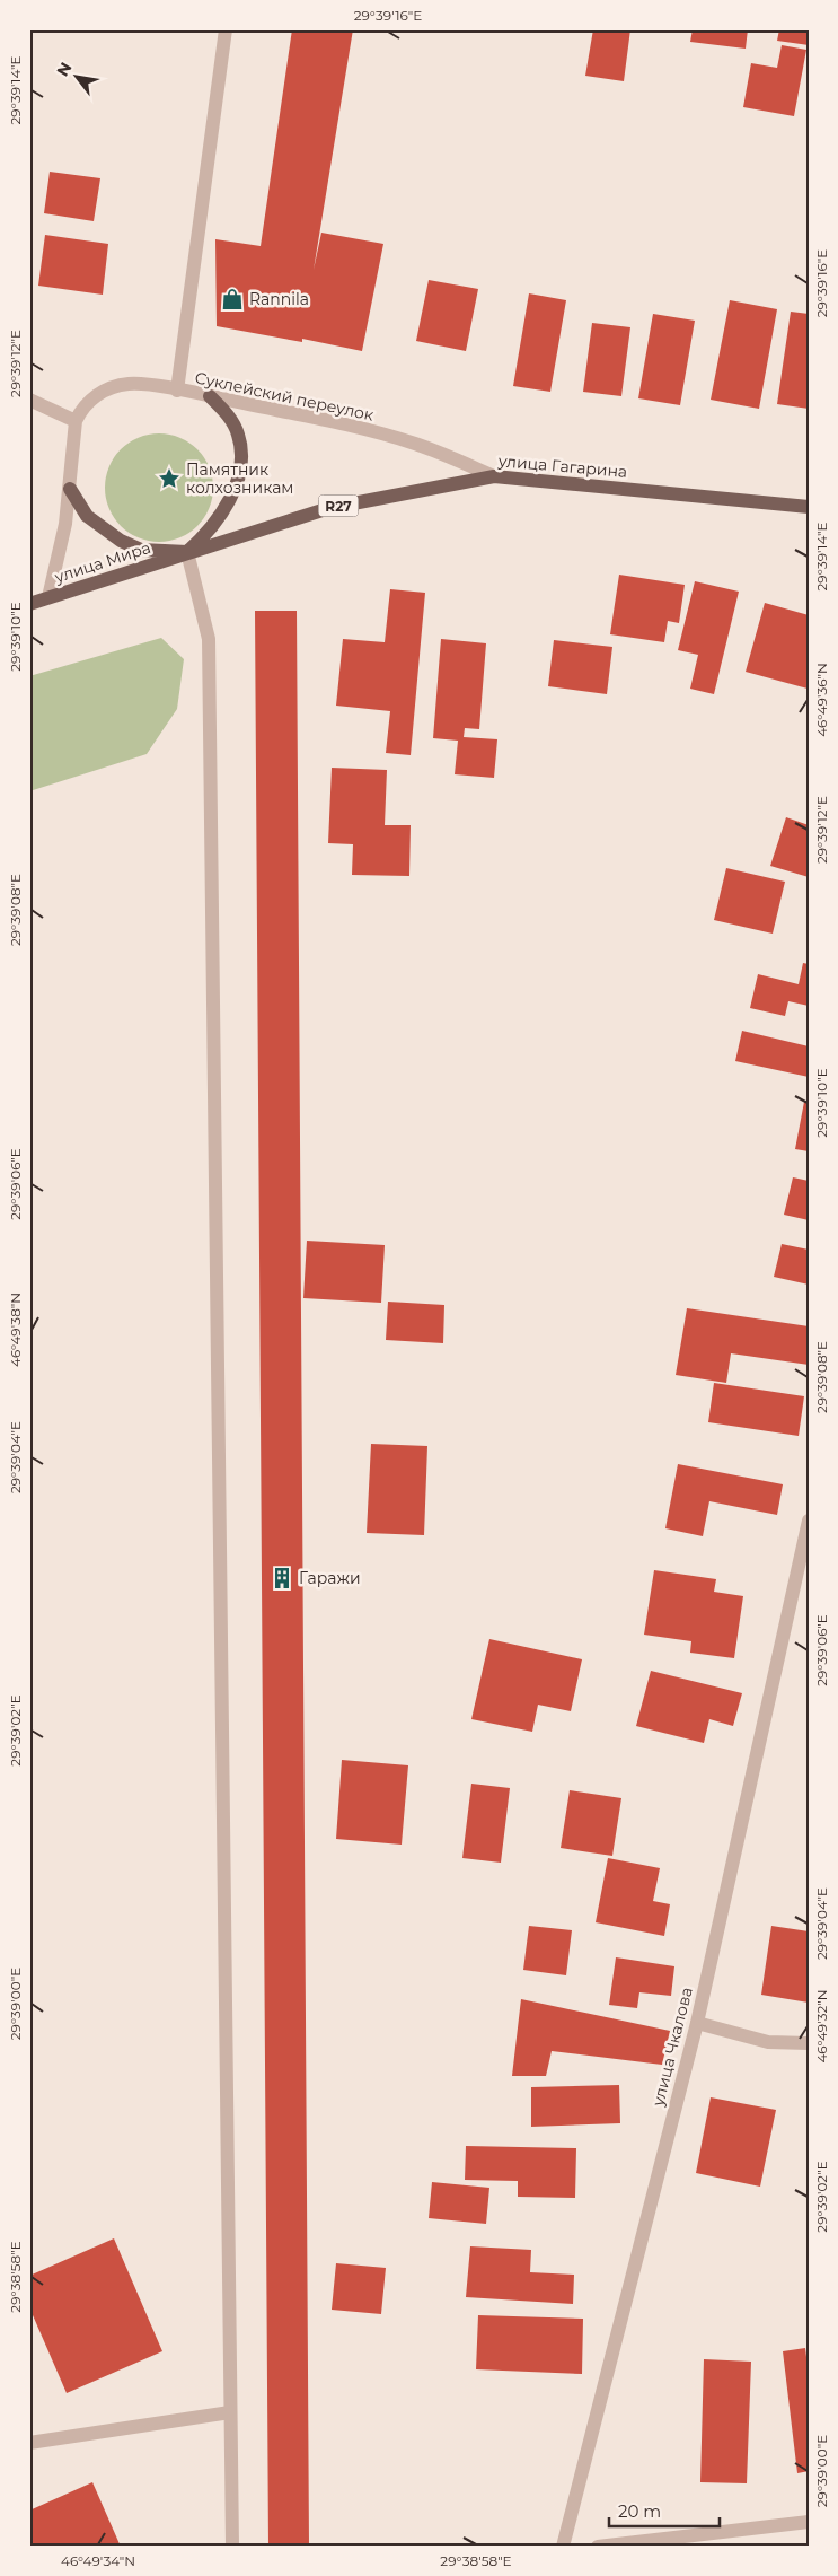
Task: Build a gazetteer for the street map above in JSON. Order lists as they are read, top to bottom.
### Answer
{
  "streets": {
    "main road": ["улица Гагарина", "R27", "улица Мира"],
    "street": ["Суклейский переулок", "улица Чкалова"]
  },
  "crossings": [
    ["Суклейский переулок", "улица Гагарина"],
    ["Суклейский переулок", "улица Мира"],
    ["улица Гагарина", "улица Мира"]
  ],
  "places": {
    "shop": ["Rannila"],
    "place": ["Памятник колхозникам"],
    "building": ["Гаражи"]
  },
  "scale_bar": "20 m",
  "north": "top left",
  "coordinates": [
    "29°39'16\"E",
    "29°39'14\"E",
    "29°39'12\"E",
    "29°39'10\"E",
    "46°49'36\"N",
    "29°39'08\"E",
    "29°39'06\"E",
    "46°49'38\"N",
    "29°39'04\"E",
    "29°39'02\"E",
    "29°39'00\"E",
    "46°49'32\"N",
    "29°38'58\"E",
    "46°49'34\"N"
  ]
}
